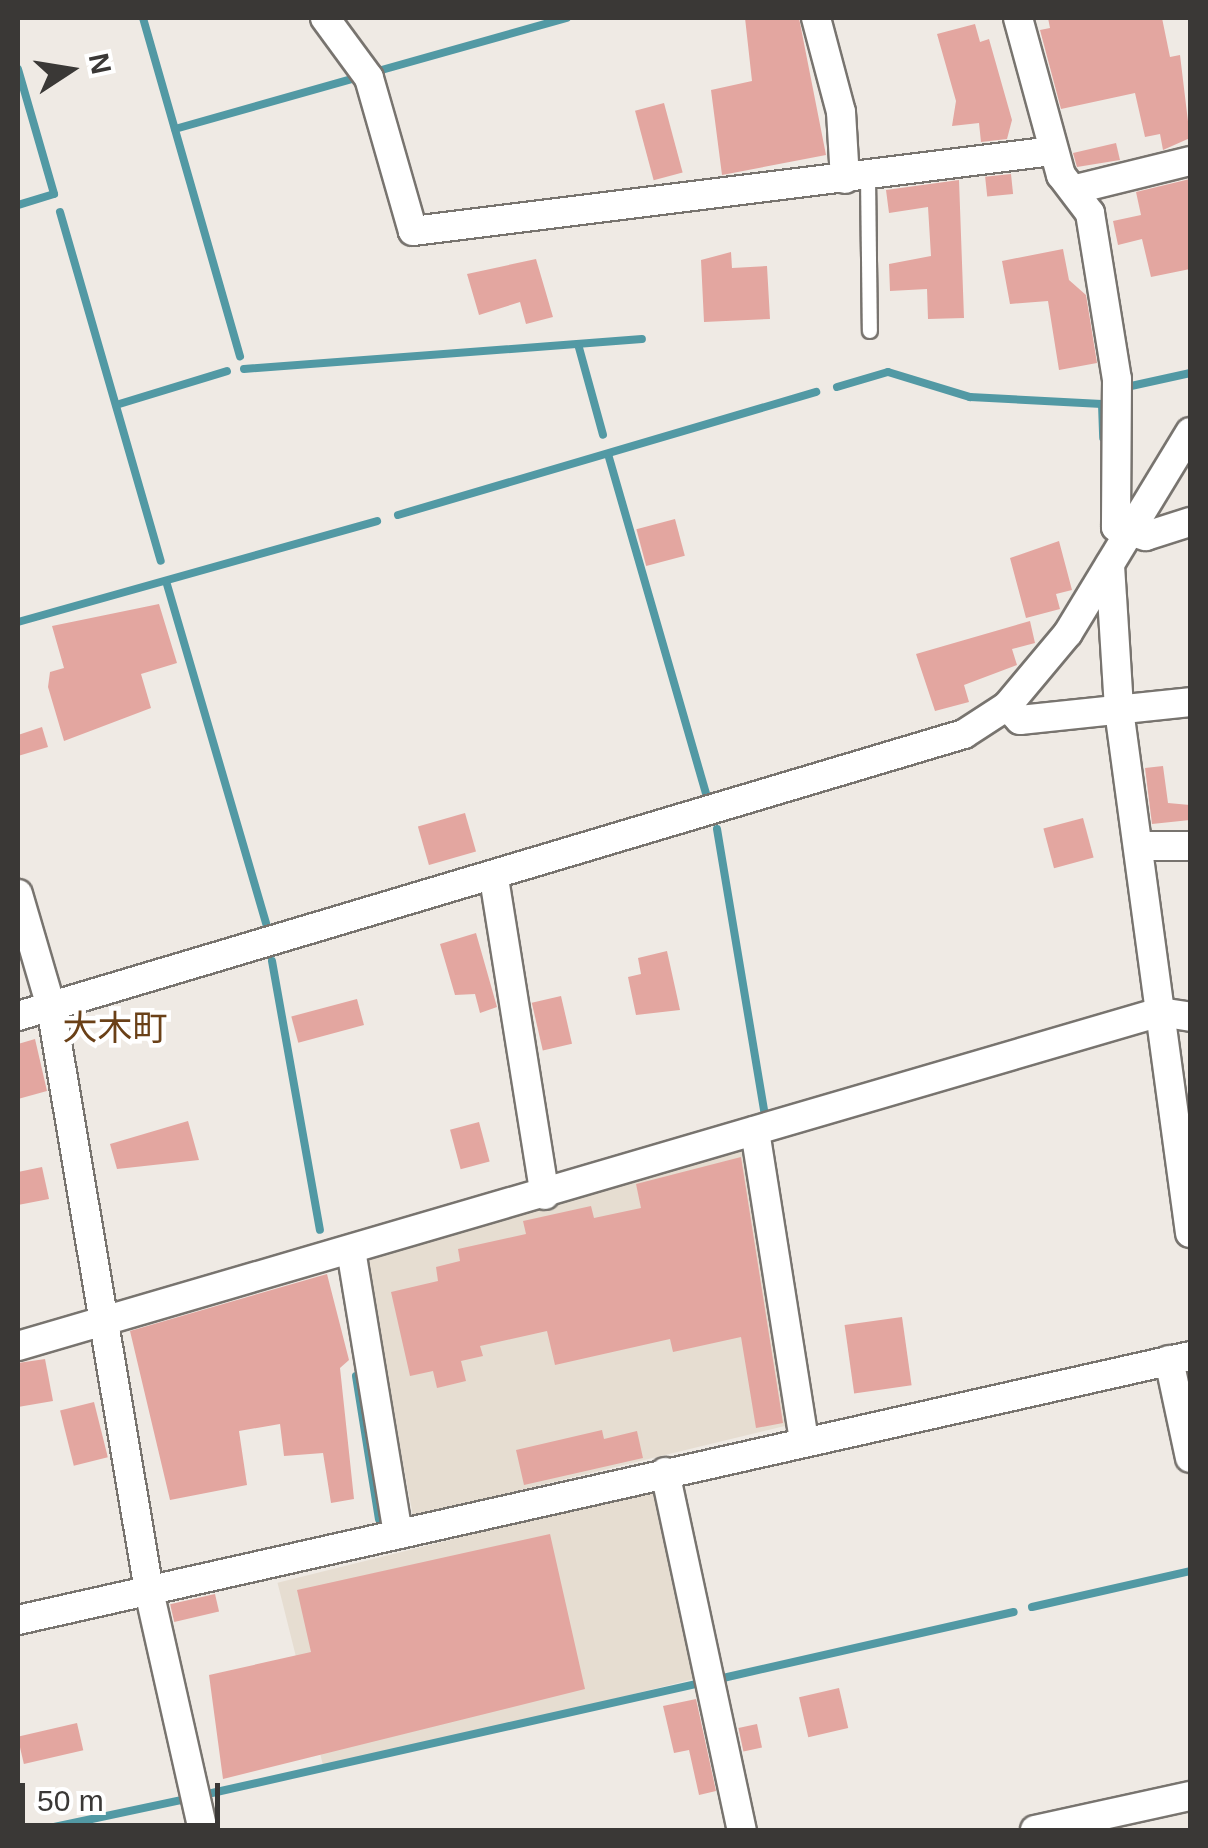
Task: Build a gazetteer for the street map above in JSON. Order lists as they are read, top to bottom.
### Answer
{
  "districts": ["大木町"],
  "scale_bar": "50 m",
  "north": "right"
}
